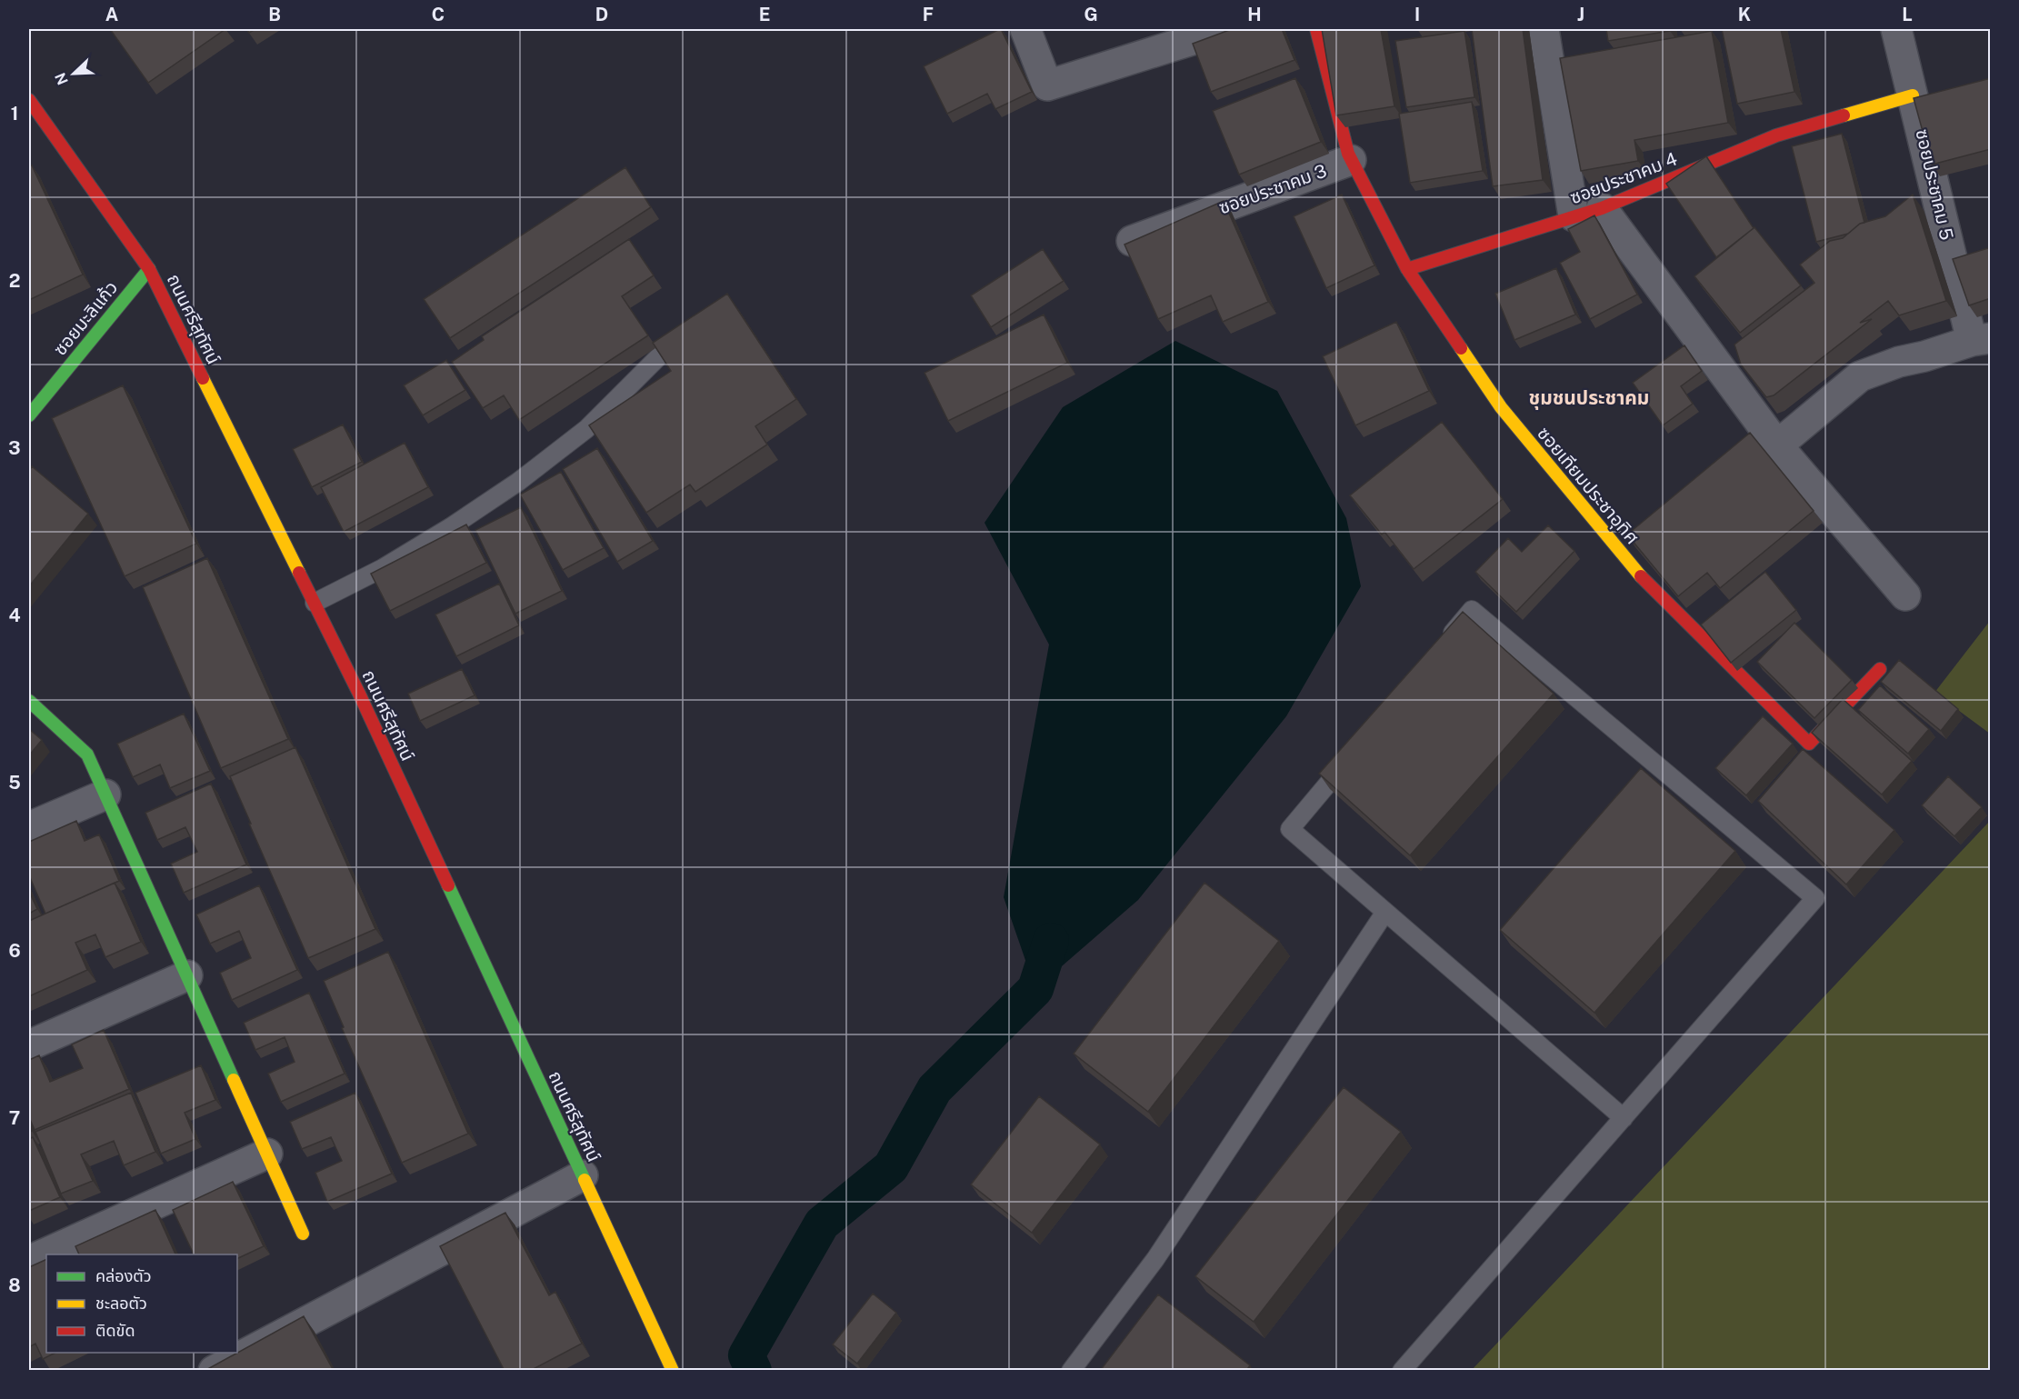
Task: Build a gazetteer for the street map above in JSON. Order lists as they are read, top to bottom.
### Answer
{
  "streets": {
    "street": [
      "ซอยประชาคม 4",
      "ซอยประชาคม 5",
      "ซอยประชาคม 3",
      "ซอยมะลิแก้ว",
      "ถนนศรีสุทัศน์",
      "ซอยเทียมประชาอุทิศ"
    ]
  },
  "crossings": [
    ["ซอยประชาคม 4", "ซอยประชาคม 5"],
    ["ซอยประชาคม 4", "ซอยเทียมประชาอุทิศ"],
    ["ซอยประชาคม 3", "ซอยเทียมประชาอุทิศ"],
    ["ซอยมะลิแก้ว", "ถนนศรีสุทัศน์"]
  ],
  "districts": ["ชุมชนประชาคม"],
  "legend": ["คล่องตัว", "ชะลอตัว", "ติดขัด"],
  "north": "bottom left",
  "grid": {
    "columns": [
      "A",
      "B",
      "C",
      "D",
      "E",
      "F",
      "G",
      "H",
      "I",
      "J",
      "K",
      "L"
    ],
    "rows": [
      "1",
      "2",
      "3",
      "4",
      "5",
      "6",
      "7",
      "8"
    ]
  }
}
